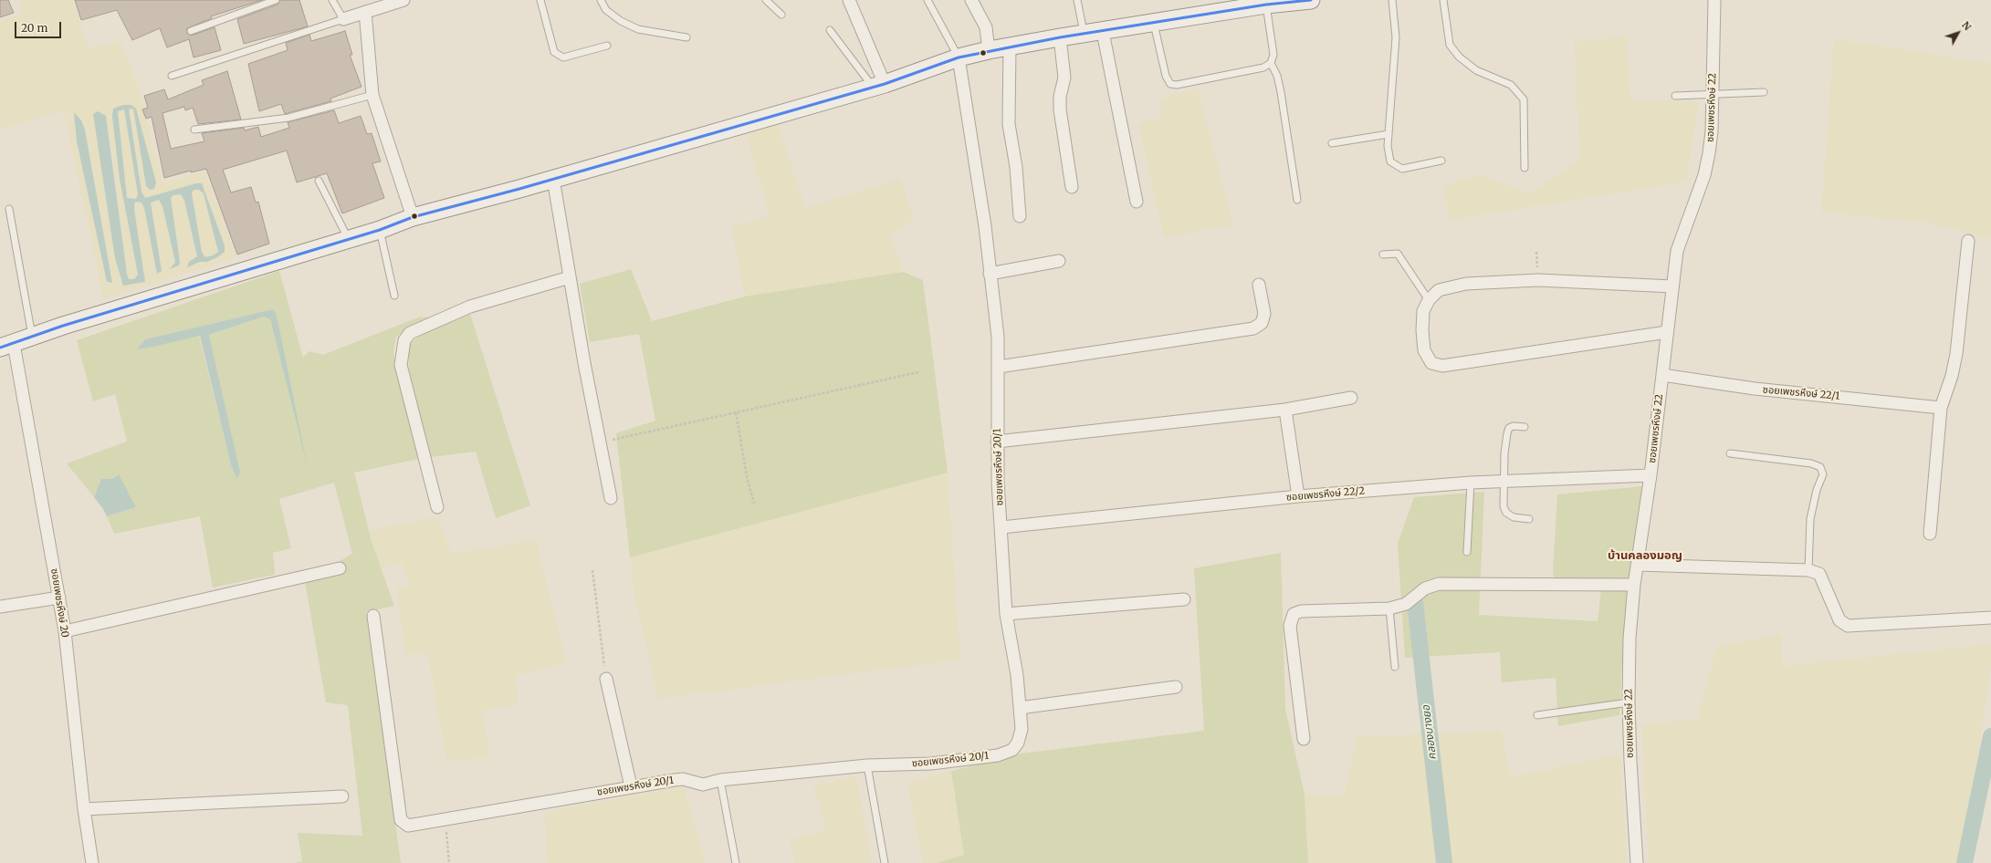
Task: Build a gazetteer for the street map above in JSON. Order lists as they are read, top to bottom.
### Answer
{
  "streets": {
    "street": [
      "ซอยเพชรหึงษ์ 22",
      "ซอยเพชรหึงษ์ 22/1",
      "ซอยเพชรหึงษ์ 20/1",
      "ซอยเพชรหึงษ์ 22/2",
      "ซอยเพชรหึงษ์ 20"
    ]
  },
  "crossings": [
    ["ซอยเพชรหึงษ์ 22", "ซอยเพชรหึงษ์ 22/1"],
    ["ซอยเพชรหึงษ์ 22", "ซอยเพชรหึงษ์ 22/2"],
    ["ซอยเพชรหึงษ์ 20/1", "ซอยเพชรหึงษ์ 22/2"]
  ],
  "districts": ["บ้านคลองมอญ"],
  "water": ["คลองบางยอ"],
  "scale_bar": "20 m",
  "north": "top right"
}
